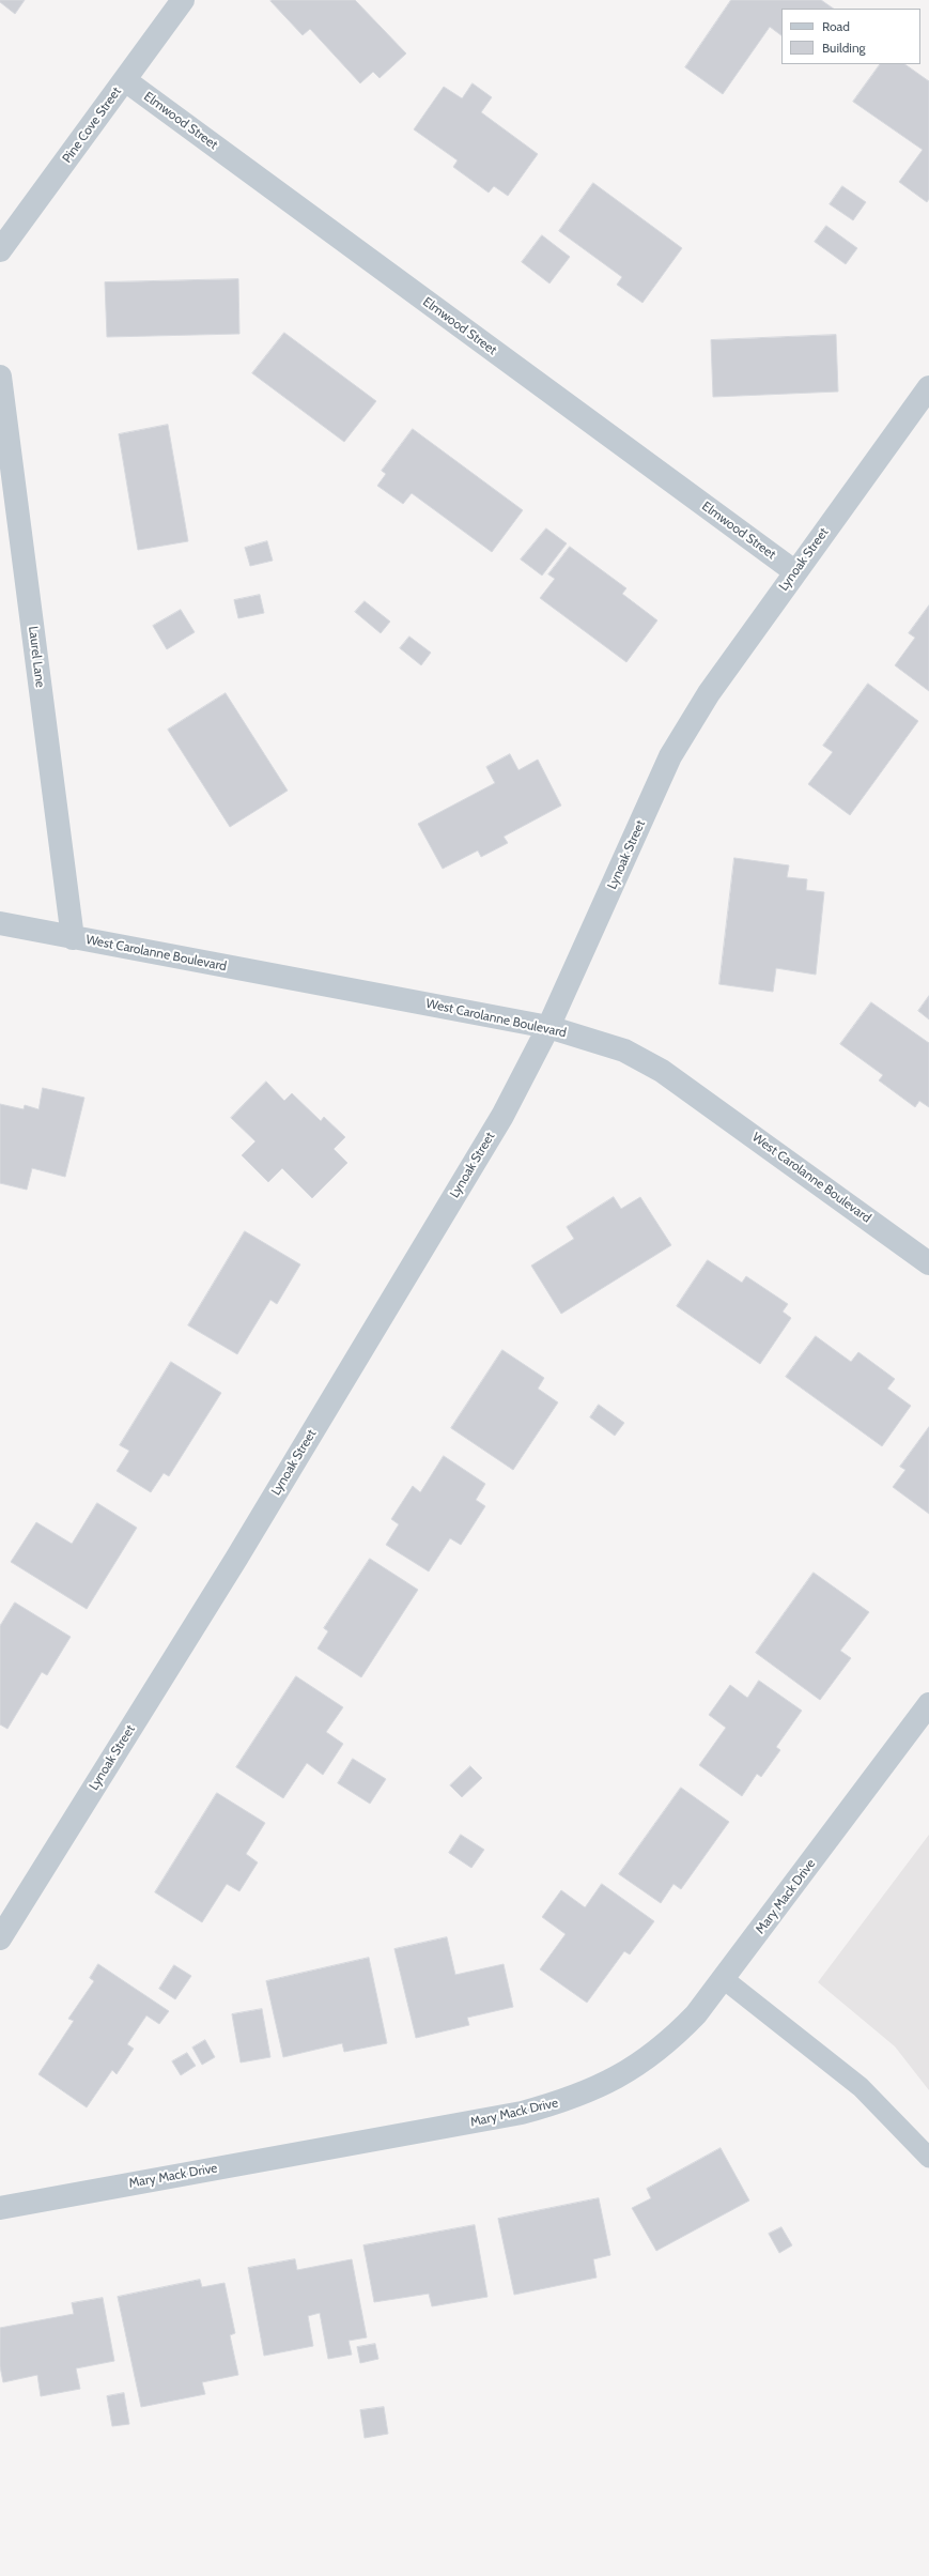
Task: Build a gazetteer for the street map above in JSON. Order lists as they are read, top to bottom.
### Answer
{
  "streets": {
    "street": [
      "Elmwood Street",
      "Pine Cove Street",
      "Lynoak Street",
      "Laurel Lane",
      "West Carolanne Boulevard",
      "Mary Mack Drive"
    ]
  },
  "crossings": [
    ["Elmwood Street", "Pine Cove Street"],
    ["Elmwood Street", "Lynoak Street"],
    ["Lynoak Street", "West Carolanne Boulevard"],
    ["Laurel Lane", "West Carolanne Boulevard"]
  ],
  "legend": ["Road", "Building"]
}
